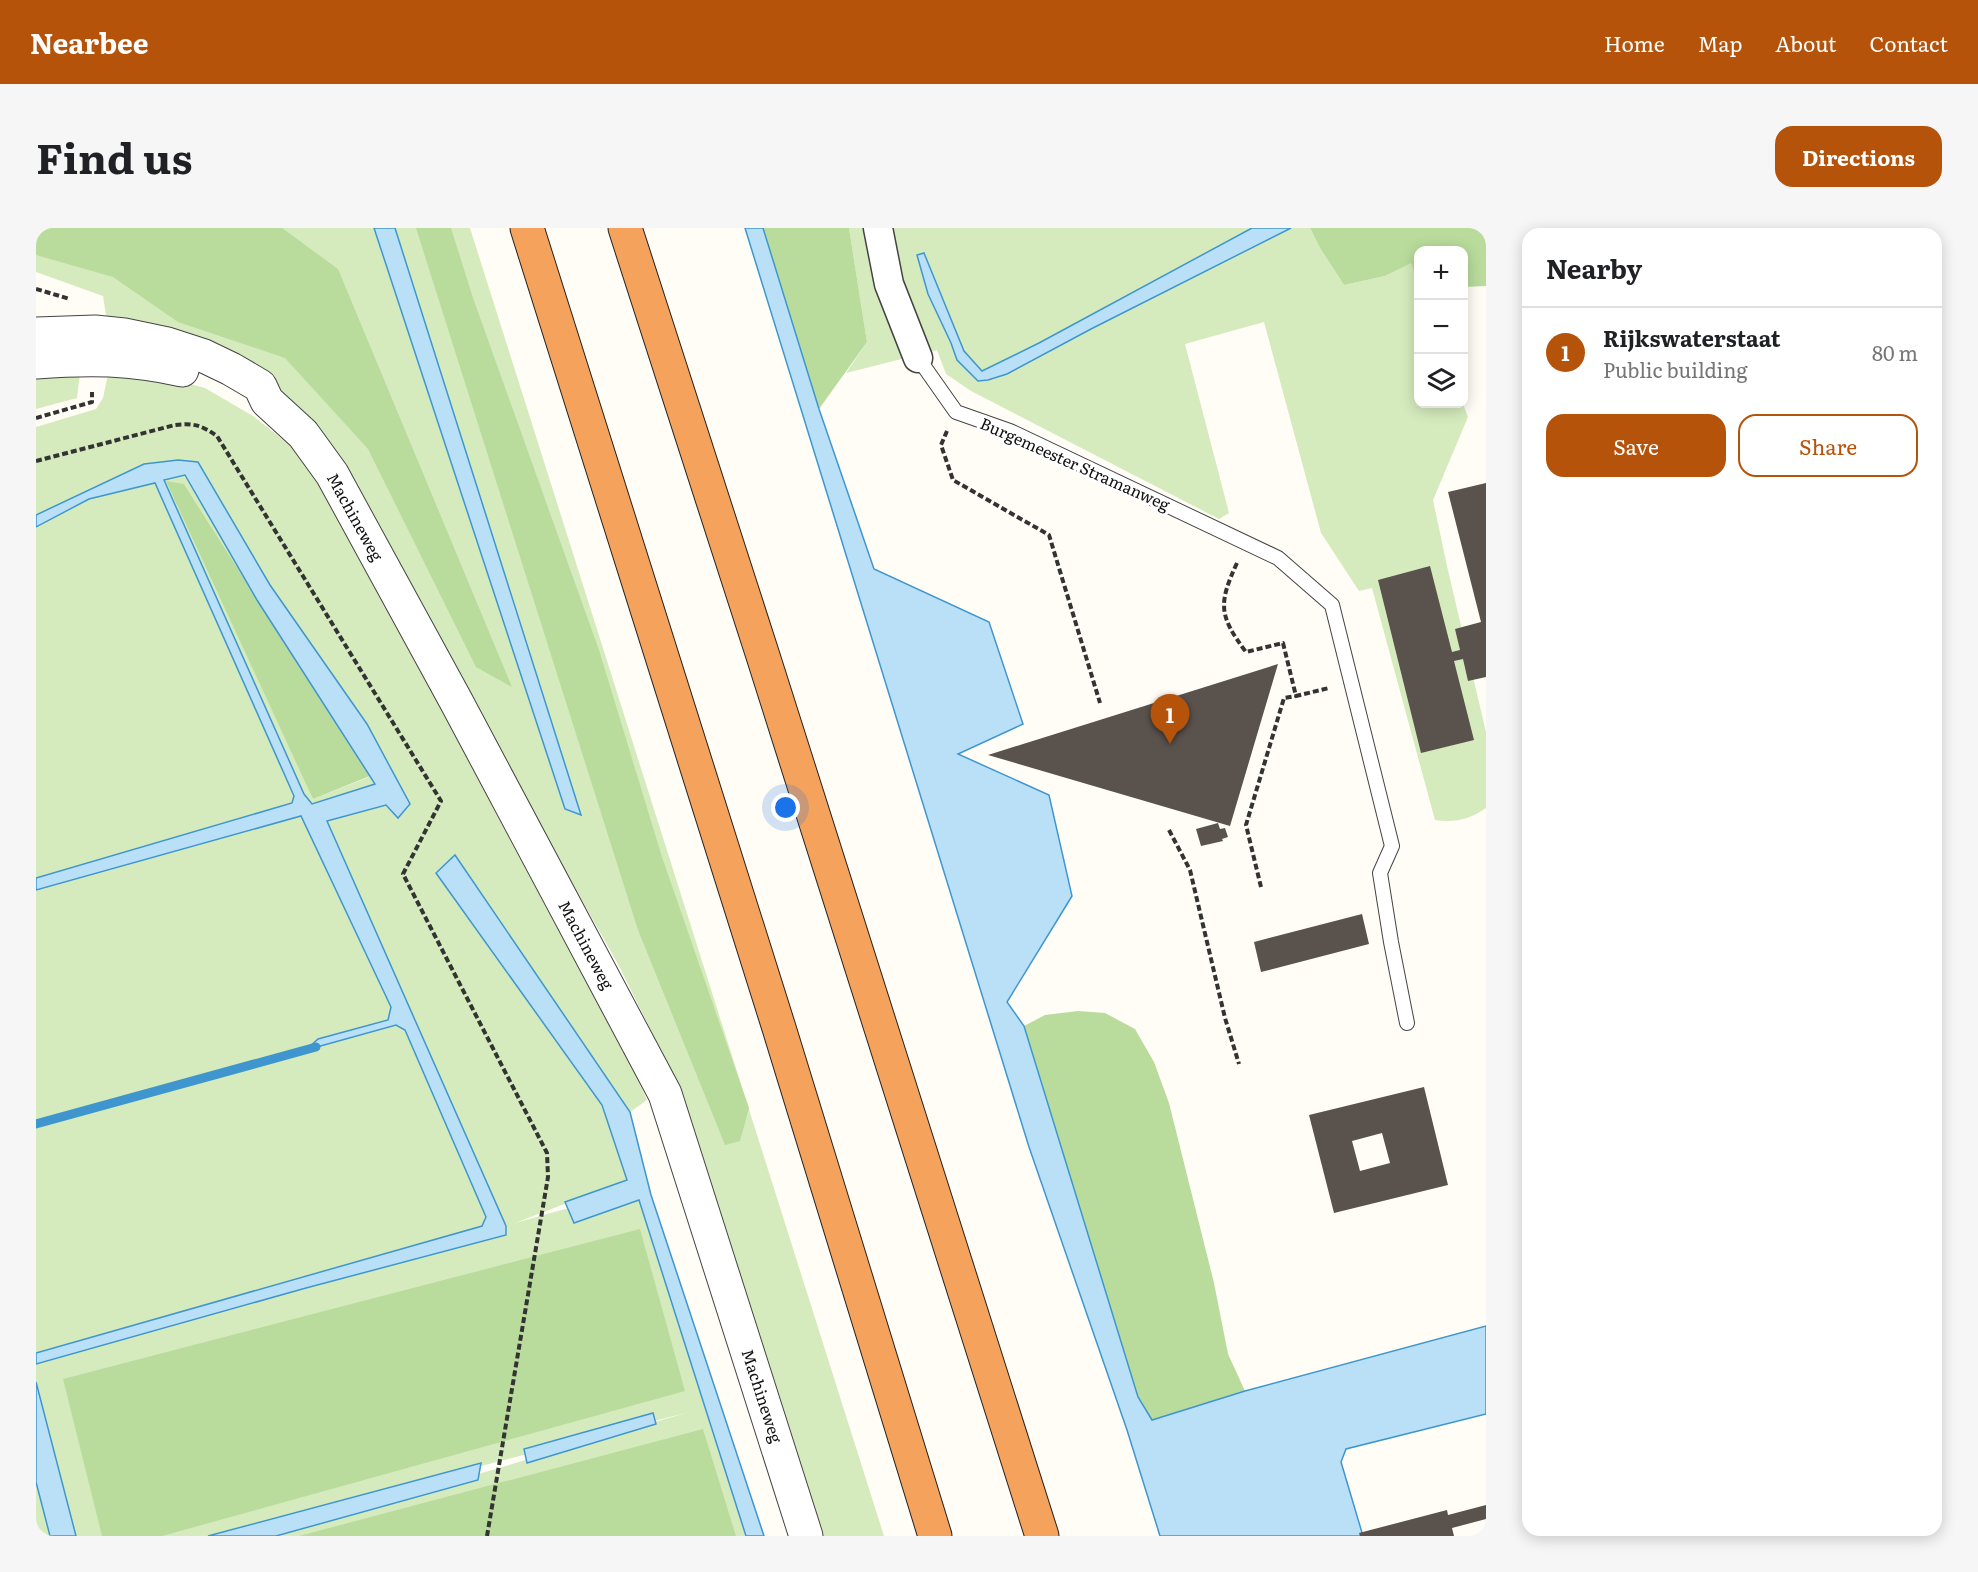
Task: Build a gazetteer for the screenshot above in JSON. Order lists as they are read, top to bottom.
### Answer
{
  "streets": {
    "street": ["Machineweg"],
    "lane": ["Burgemeester Stramanweg"]
  },
  "page": {
    "header": "Nearbee",
    "nav": [
      "Home",
      "Map",
      "About",
      "Contact"
    ],
    "title": "Find us",
    "buttons": [
      "Directions",
      ["Save", "Share"]
    ],
    "heading": "Nearby",
    "map_buttons": ["+", "−"],
    "list": [
      {
        "mark": "1",
        "name": "Rijkswaterstaat",
        "note": "Public building",
        "value": "80 m"
      }
    ],
    "pins": "1"
  }
}
